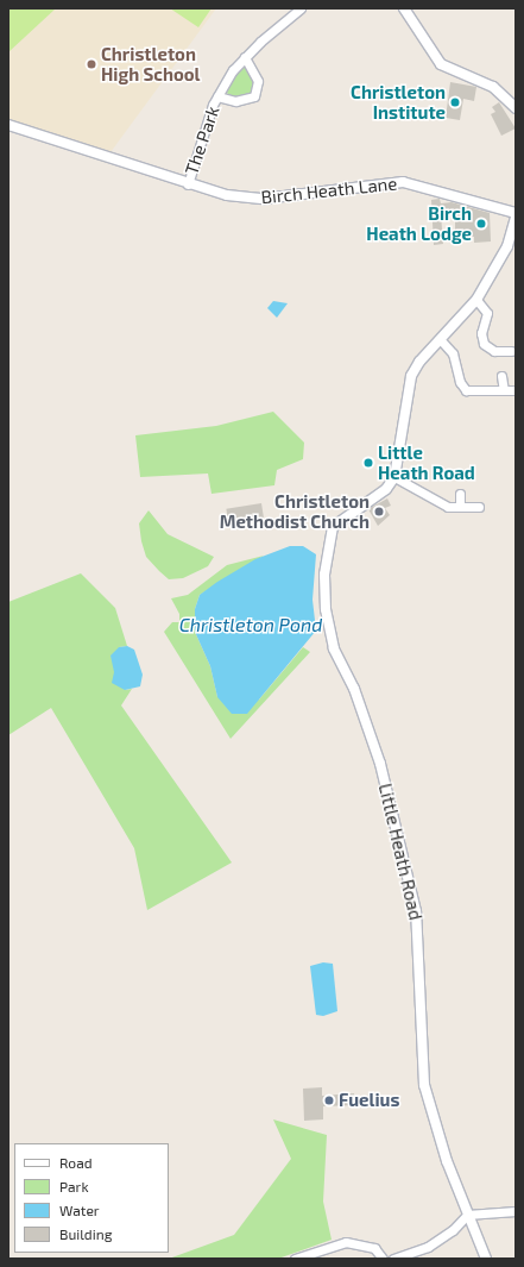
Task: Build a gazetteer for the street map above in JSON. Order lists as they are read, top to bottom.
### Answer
{
  "streets": {
    "street": ["The Park", "Birch Heath Lane", "Little Heath Road"]
  },
  "crossings": [
    ["The Park", "Birch Heath Lane"]
  ],
  "water": ["Christleton Pond"],
  "places": [
    "Christleton High School",
    "Christleton Institute",
    "Birch Heath Lodge",
    "Little Heath Road",
    "Christleton Methodist Church",
    "Fuelius"
  ],
  "legend": [
    "Road",
    "Park",
    "Water",
    "Building"
  ]
}
